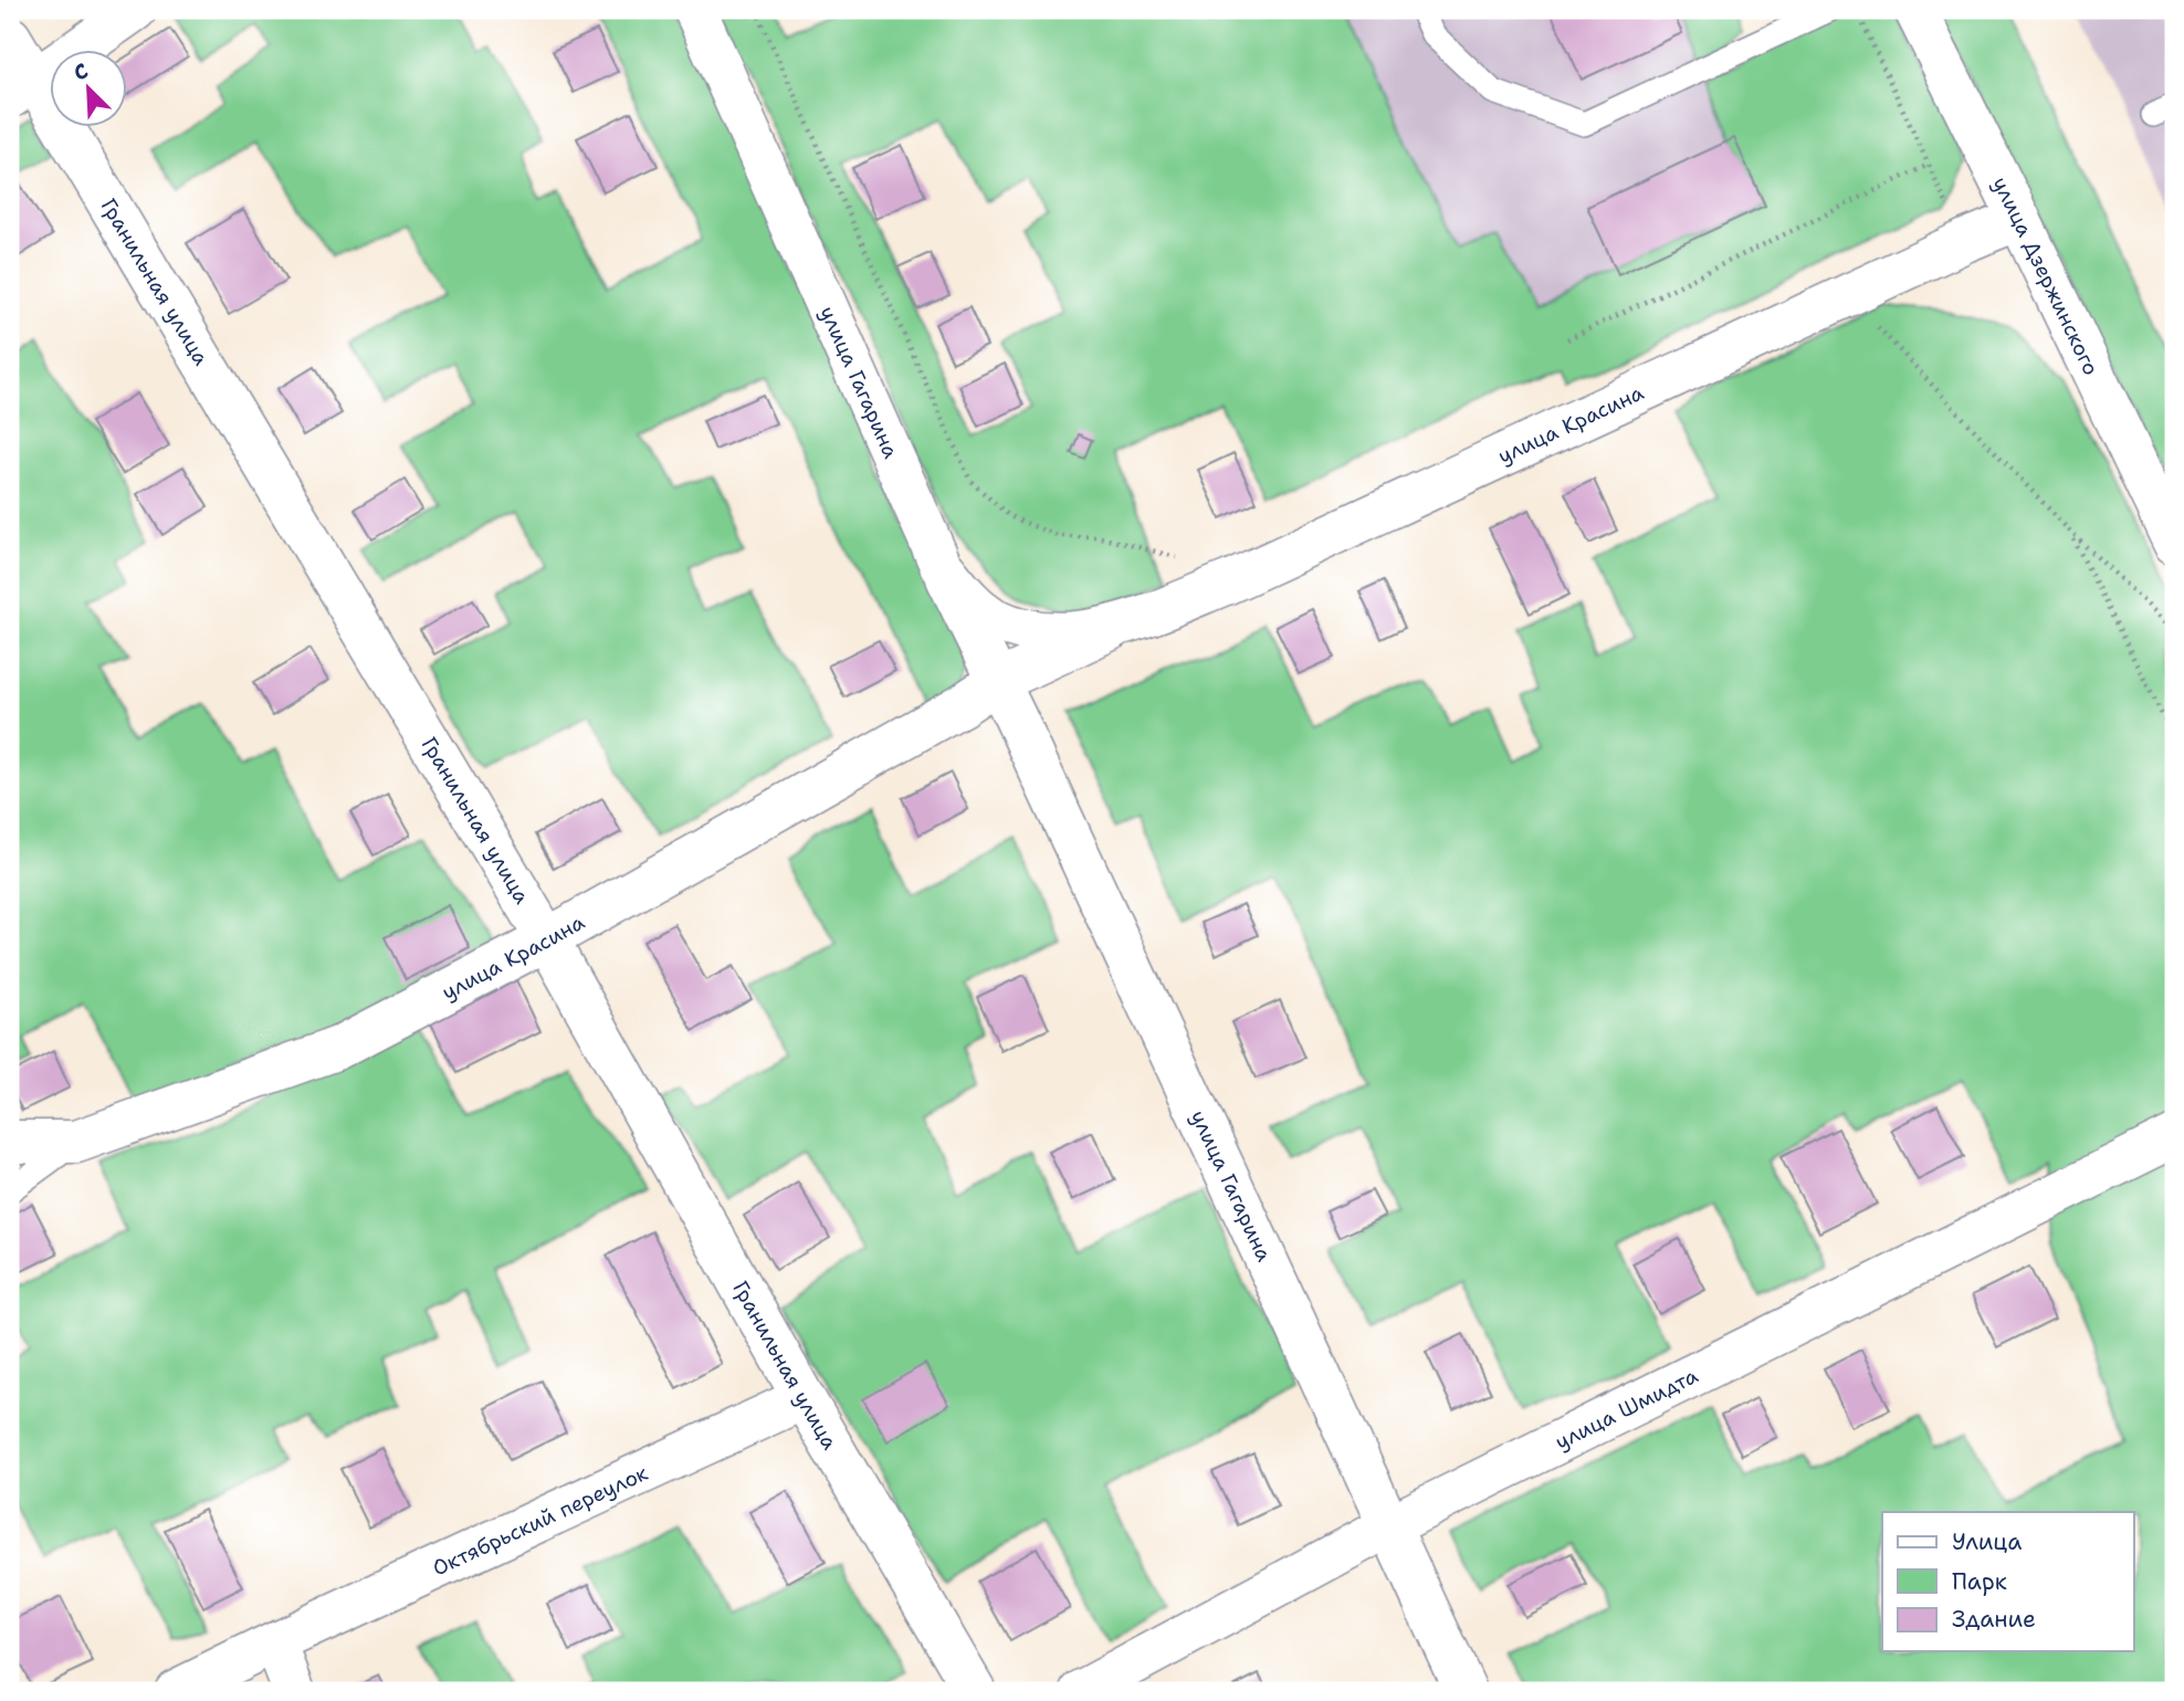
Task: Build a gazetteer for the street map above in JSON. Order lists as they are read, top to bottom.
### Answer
{
  "streets": {
    "street": [
      "улица Дзержинского",
      "Гранильная улица",
      "улица Гагарина",
      "улица Красина",
      "улица Шмидта",
      "Октябрьский переулок"
    ]
  },
  "crossings": [
    ["улица Дзержинского", "улица Красина"],
    ["Гранильная улица", "улица Красина"],
    ["Гранильная улица", "Октябрьский переулок"],
    ["улица Гагарина", "улица Красина"],
    ["улица Гагарина", "улица Шмидта"]
  ],
  "legend": ["Улица", "Парк", "Здание"],
  "north": "top left"
}
